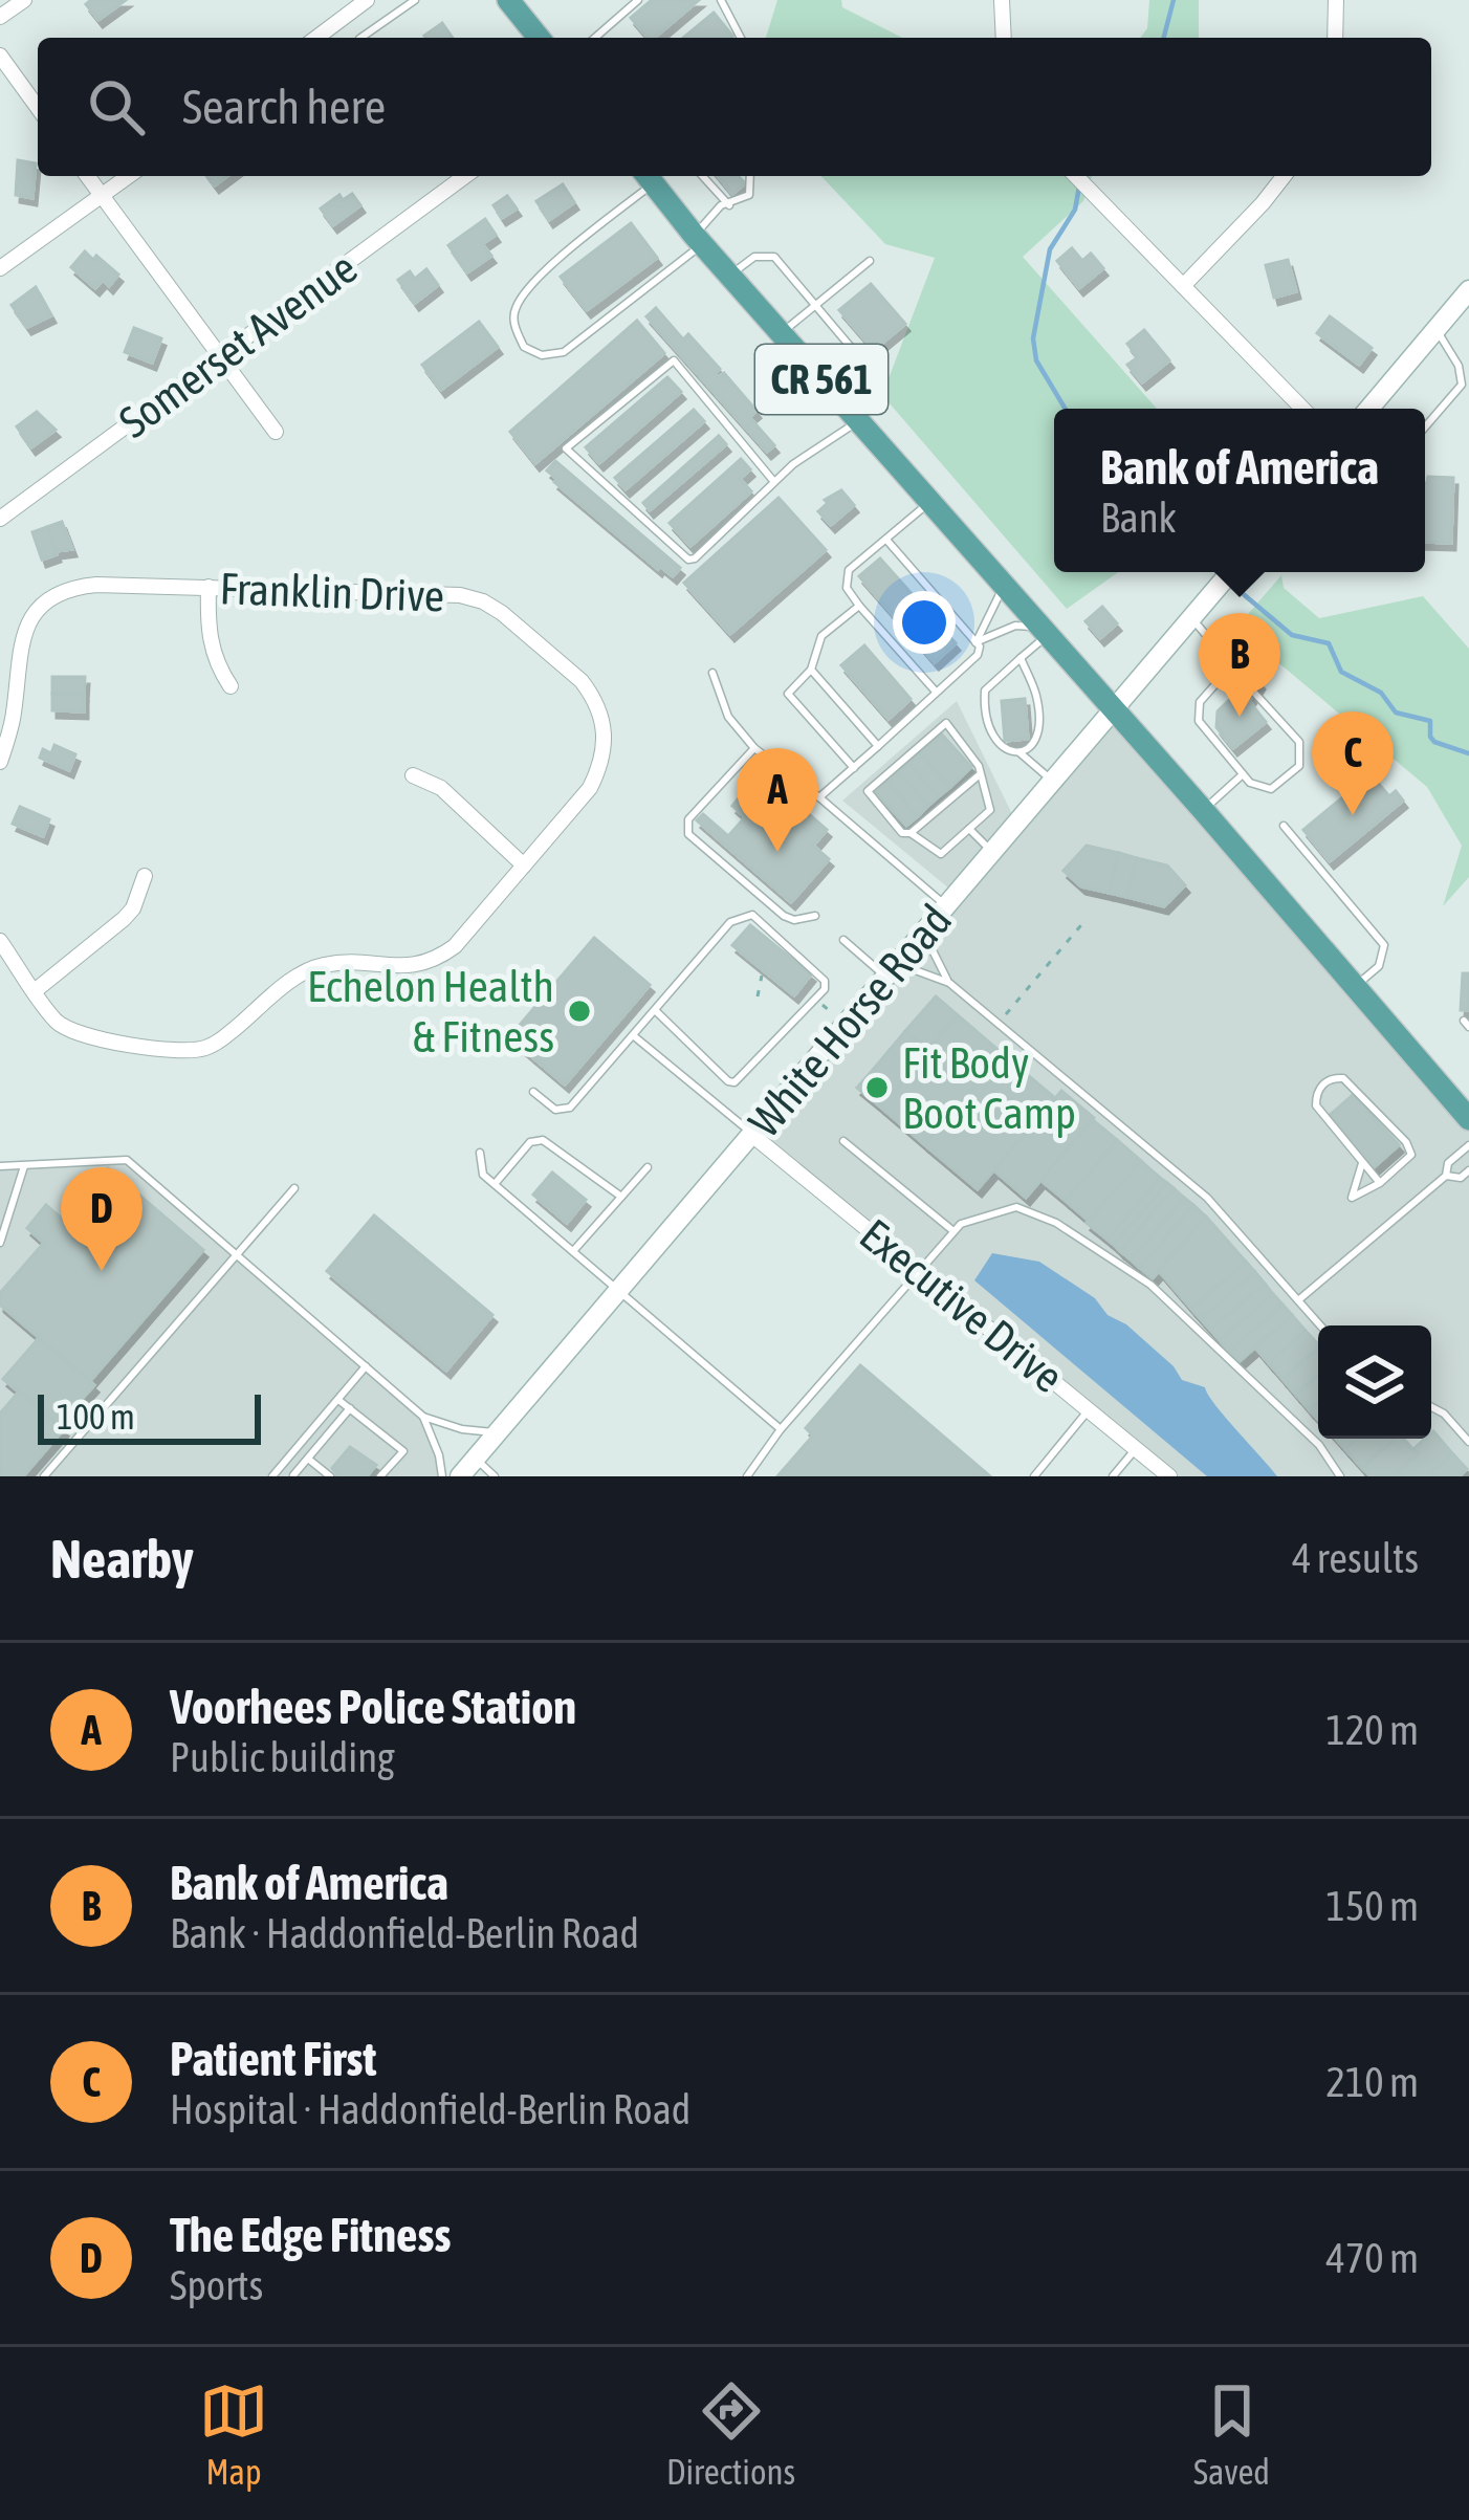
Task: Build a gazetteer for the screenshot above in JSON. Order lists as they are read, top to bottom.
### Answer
{
  "streets": {
    "main road": ["CR 561", "White Horse Road"],
    "street": ["Somerset Avenue", "Franklin Drive", "Executive Drive"]
  },
  "crossings": [
    ["CR 561", "White Horse Road"],
    ["White Horse Road", "Executive Drive"]
  ],
  "places": ["Echelon Health & Fitness", "Fit Body Boot Camp"],
  "scale_bar": "100 m",
  "page": {
    "search": "Search here",
    "popup": ["Bank of America", "Bank"],
    "pins": [
      "B",
      "C",
      "A",
      "D"
    ],
    "scale": "100 m",
    "heading": ["Nearby", "4 results"],
    "list": [
      {
        "mark": "A",
        "name": "Voorhees Police Station",
        "note": "Public building",
        "value": "120 m"
      },
      {
        "mark": "B",
        "name": "Bank of America",
        "note": "Bank · Haddonfield-Berlin Road",
        "value": "150 m"
      },
      {
        "mark": "C",
        "name": "Patient First",
        "note": "Hospital · Haddonfield-Berlin Road",
        "value": "210 m"
      },
      {
        "mark": "D",
        "name": "The Edge Fitness",
        "note": "Sports",
        "value": "470 m"
      }
    ],
    "nav": ["Map", "Directions", "Saved"]
  }
}
